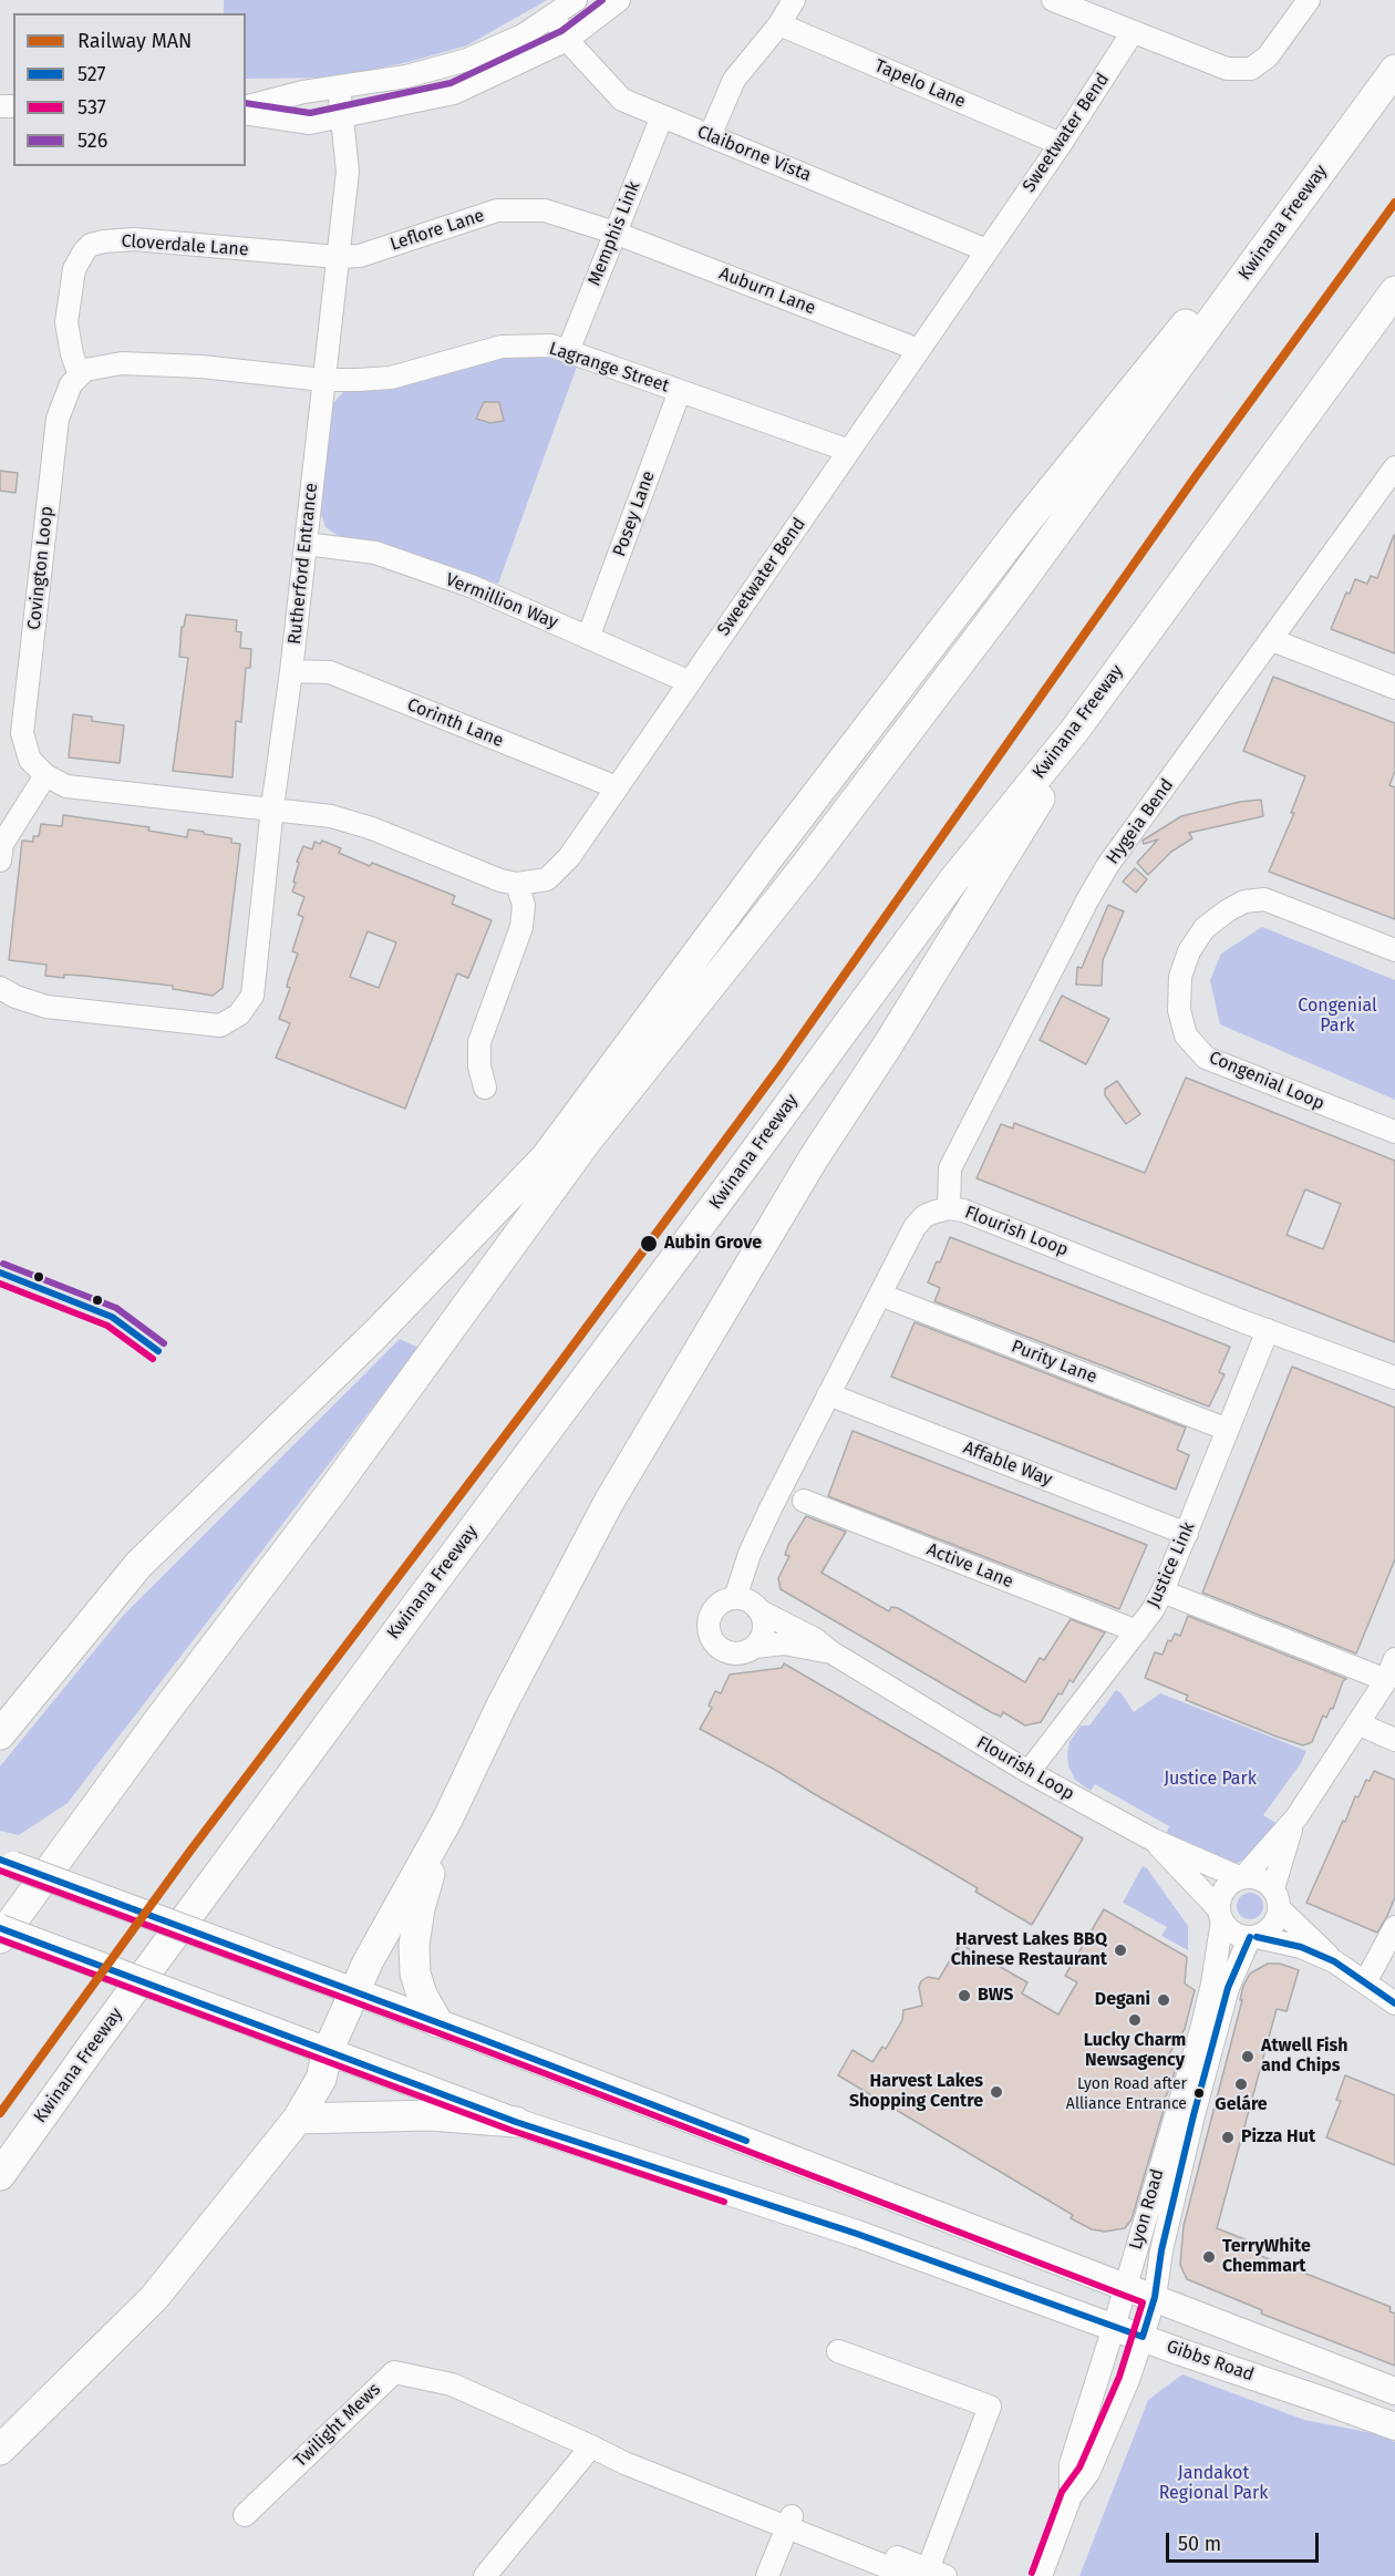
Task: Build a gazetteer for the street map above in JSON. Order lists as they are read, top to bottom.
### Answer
{
  "streets": {
    "highway": ["Kwinana Freeway"],
    "main road": ["Gibbs Road"],
    "street": [
      "Tapelo Lane",
      "Sweetwater Bend",
      "Claiborne Vista",
      "Leflore Lane",
      "Memphis Link",
      "Cloverdale Lane",
      "Auburn Lane",
      "Lagrange Street",
      "Posey Lane",
      "Rutherford Entrance",
      "Covington Loop",
      "Vermillion Way",
      "Corinth Lane",
      "Hygeia Bend",
      "Congenial Loop",
      "Flourish Loop",
      "Purity Lane",
      "Affable Way",
      "Justice Link",
      "Active Lane",
      "Lyon Road",
      "Twilight Mews"
    ]
  },
  "crossings": [
    ["Tapelo Lane", "Sweetwater Bend"],
    ["Sweetwater Bend", "Claiborne Vista"],
    ["Sweetwater Bend", "Auburn Lane"],
    ["Sweetwater Bend", "Lagrange Street"],
    ["Sweetwater Bend", "Rutherford Entrance"],
    ["Sweetwater Bend", "Vermillion Way"],
    ["Sweetwater Bend", "Corinth Lane"],
    ["Claiborne Vista", "Memphis Link"],
    ["Leflore Lane", "Memphis Link"],
    ["Leflore Lane", "Cloverdale Lane"],
    ["Leflore Lane", "Auburn Lane"],
    ["Leflore Lane", "Rutherford Entrance"],
    ["Memphis Link", "Auburn Lane"],
    ["Memphis Link", "Lagrange Street"],
    ["Cloverdale Lane", "Rutherford Entrance"],
    ["Cloverdale Lane", "Covington Loop"],
    ["Lagrange Street", "Posey Lane"],
    ["Lagrange Street", "Rutherford Entrance"],
    ["Posey Lane", "Vermillion Way"],
    ["Rutherford Entrance", "Vermillion Way"],
    ["Rutherford Entrance", "Corinth Lane"],
    ["Hygeia Bend", "Flourish Loop"],
    ["Flourish Loop", "Purity Lane"],
    ["Flourish Loop", "Affable Way"],
    ["Flourish Loop", "Justice Link"],
    ["Flourish Loop", "Lyon Road"],
    ["Purity Lane", "Justice Link"],
    ["Affable Way", "Justice Link"],
    ["Justice Link", "Active Lane"],
    ["Lyon Road", "Gibbs Road"]
  ],
  "parks": ["Congenial Park", "Justice Park", "Jandakot Regional Park"],
  "places": [
    "Aubin Grove",
    "Harvest Lakes BBQ Chinese Restaurant",
    "BWS",
    "Degani",
    "Lucky Charm Newsagency",
    "Atwell Fish and Chips",
    "Geláre",
    "Harvest Lakes Shopping Centre",
    "Lyon Road after Alliance Entrance",
    "Pizza Hut",
    "TerryWhite Chemmart"
  ],
  "lines": [
    "transit line 526",
    "rail line MAN",
    "transit line 527",
    "transit line 537"
  ],
  "legend": [
    "Railway MAN",
    "527",
    "537",
    "526"
  ],
  "scale_bar": "50 m"
}
